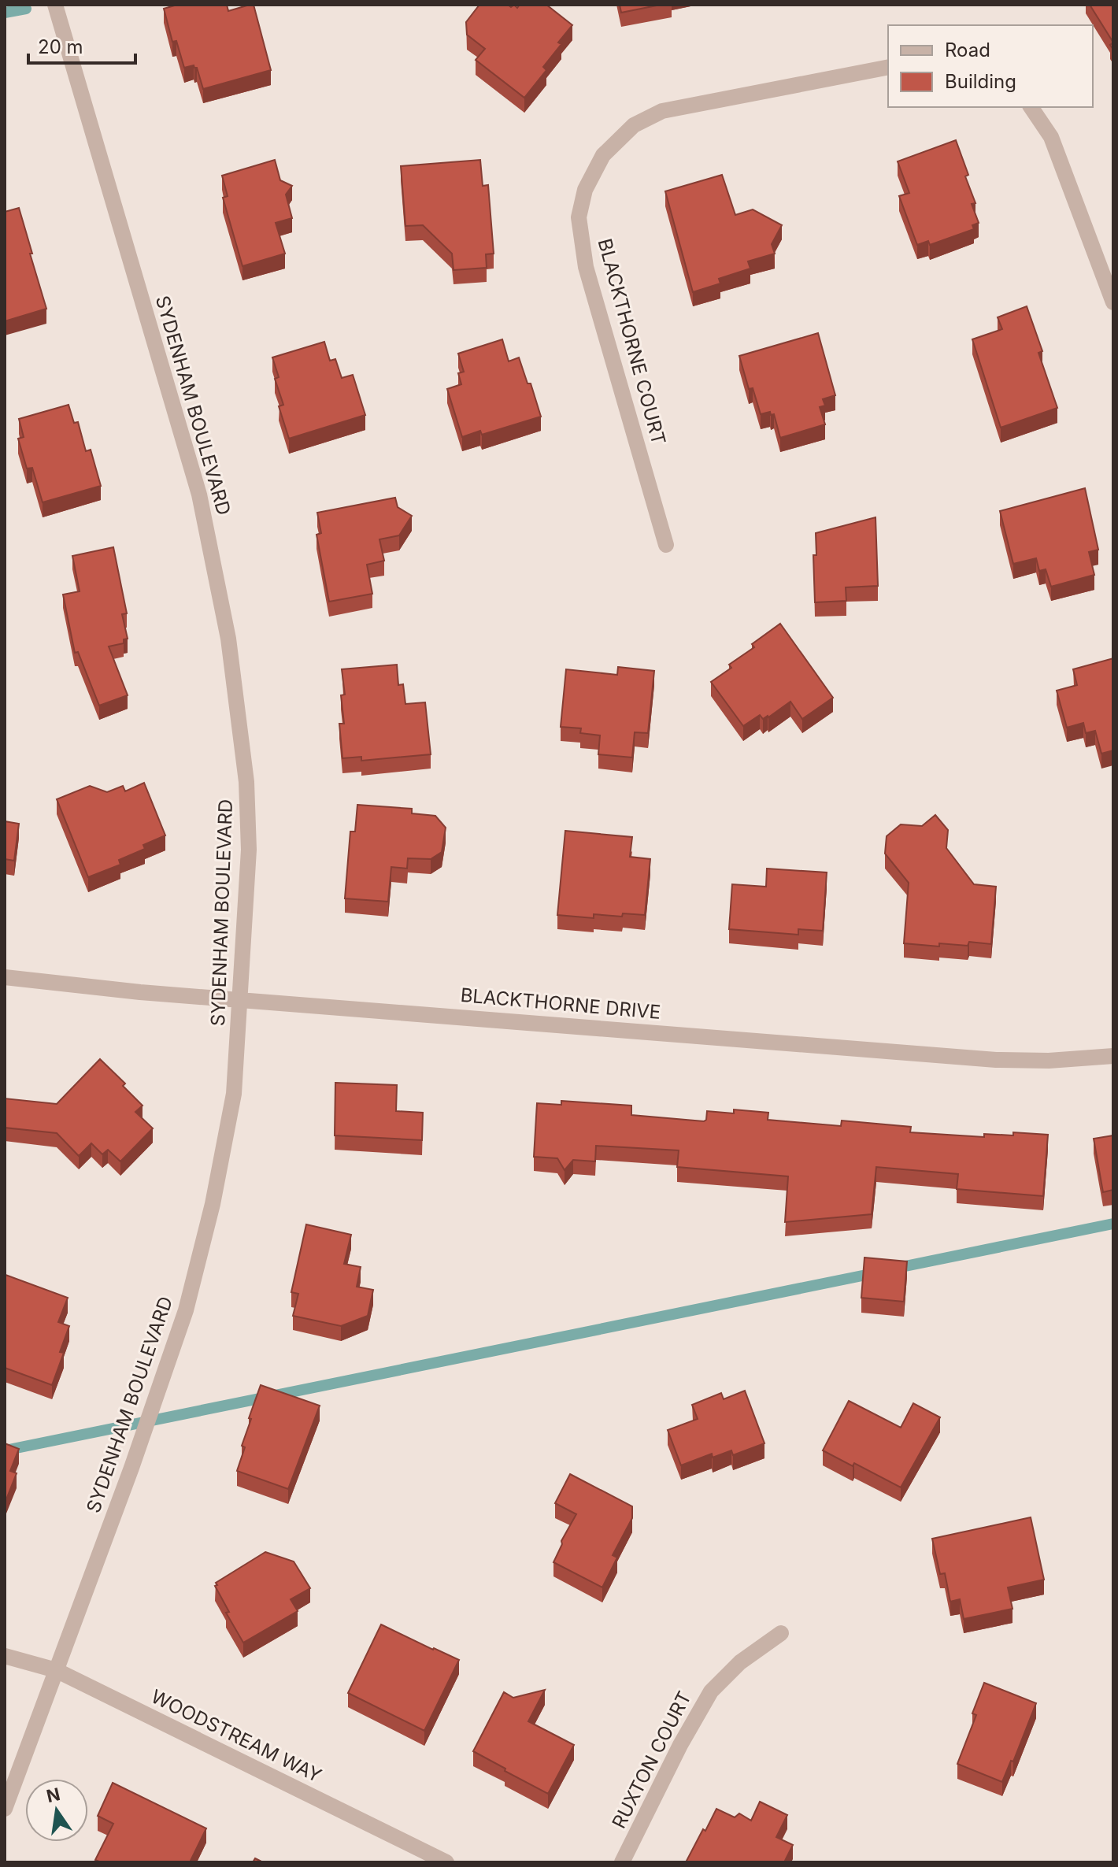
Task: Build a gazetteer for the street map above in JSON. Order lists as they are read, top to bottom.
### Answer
{
  "streets": {
    "street": [
      "BLACKTHORNE COURT",
      "SYDENHAM BOULEVARD",
      "BLACKTHORNE DRIVE",
      "WOODSTREAM WAY",
      "RUXTON COURT"
    ]
  },
  "crossings": [
    ["SYDENHAM BOULEVARD", "BLACKTHORNE DRIVE"],
    ["SYDENHAM BOULEVARD", "WOODSTREAM WAY"]
  ],
  "legend": ["Road", "Building"],
  "scale_bar": "20 m",
  "north": "top"
}
